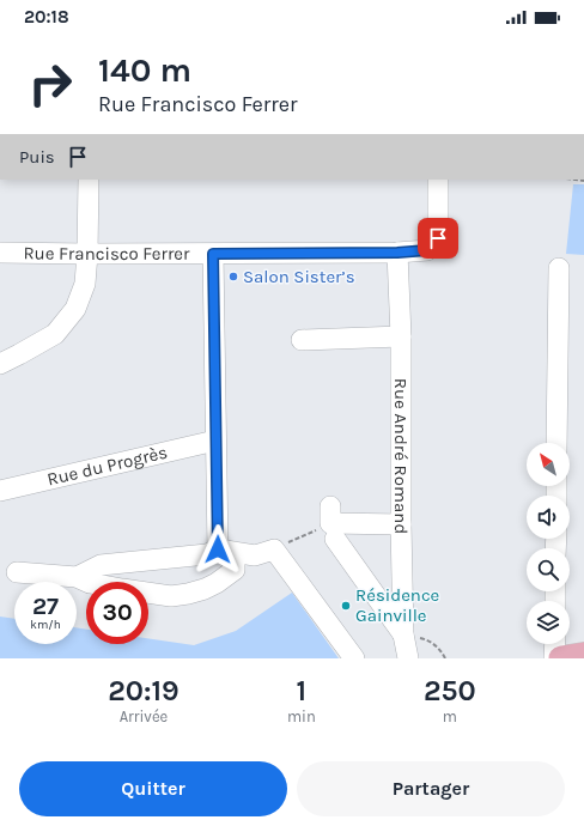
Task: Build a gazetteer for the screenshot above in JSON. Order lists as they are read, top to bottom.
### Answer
{
  "streets": {
    "street": ["Rue Francisco Ferrer", "Rue André Romand", "Rue du Progrès"]
  },
  "crossings": [
    ["Rue Francisco Ferrer", "Rue André Romand"]
  ],
  "places": ["Salon Sister’s", "Résidence Gainville"],
  "north": "top left",
  "page": {
    "status": "20:18",
    "turn": ["140 m", "Rue Francisco Ferrer"],
    "then": "Puis",
    "speed": "27 km/h",
    "limit": "30",
    "eta": [
      "20:19",
      "Arrivée",
      "1",
      "min",
      "250",
      "m"
    ],
    "buttons": ["Quitter", "Partager"]
  }
}
